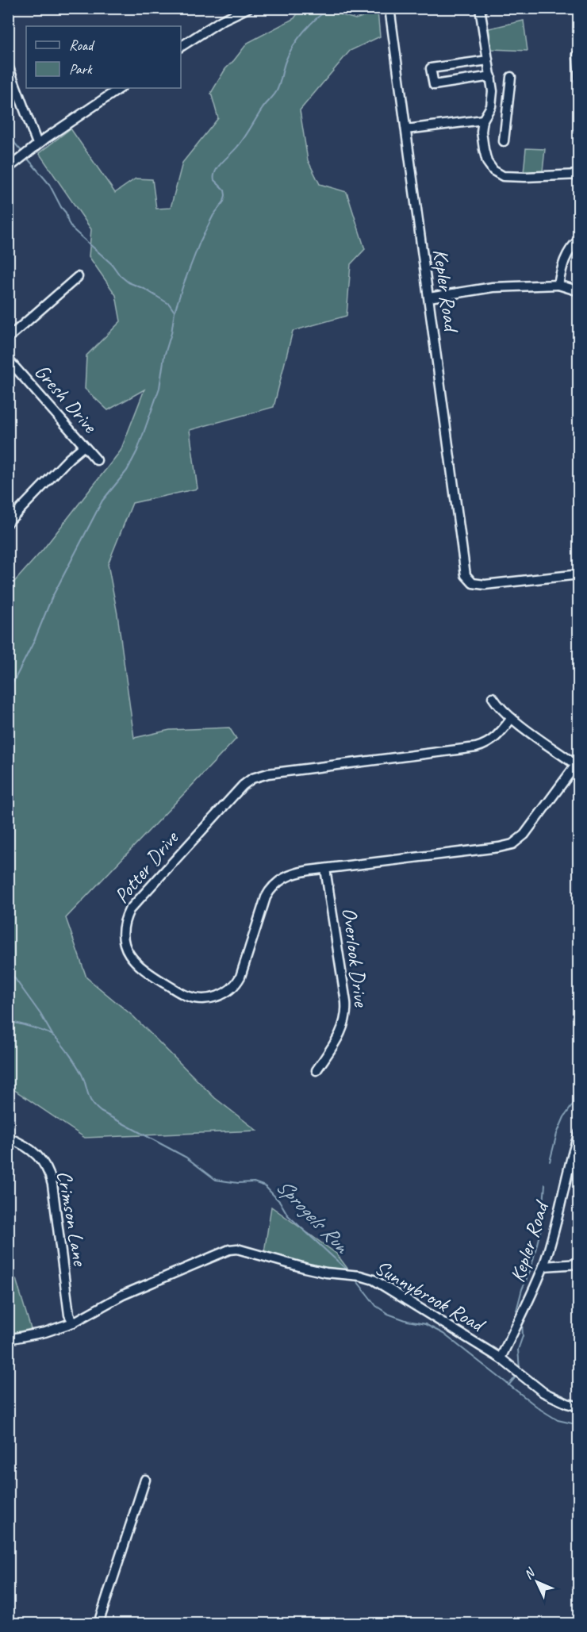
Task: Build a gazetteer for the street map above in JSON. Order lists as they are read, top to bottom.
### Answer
{
  "streets": {
    "street": [
      "Kepler Road",
      "Gresh Drive",
      "Potter Drive",
      "Overlook Drive",
      "Crimson Lane",
      "Sunnybrook Road"
    ]
  },
  "crossings": [
    ["Kepler Road", "Sunnybrook Road"],
    ["Potter Drive", "Overlook Drive"],
    ["Crimson Lane", "Sunnybrook Road"]
  ],
  "water": ["Sprogels Run"],
  "legend": ["Road", "Park"],
  "north": "top left"
}
